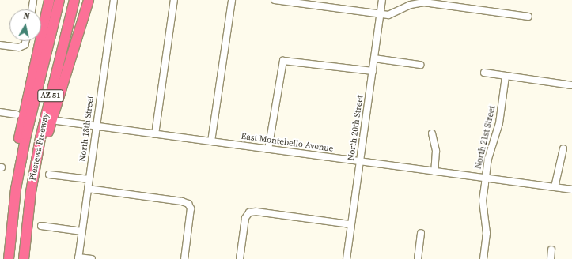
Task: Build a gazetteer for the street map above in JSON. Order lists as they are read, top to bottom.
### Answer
{
  "streets": {
    "highway": ["AZ 51", "Piestewa Freeway"],
    "street": [
      "North 20th Street",
      "North 18th Street",
      "North 21st Street",
      "East Montebello Avenue"
    ]
  },
  "crossings": [
    ["North 20th Street", "East Montebello Avenue"],
    ["North 18th Street", "East Montebello Avenue"],
    ["North 21st Street", "East Montebello Avenue"]
  ],
  "north": "top"
}
